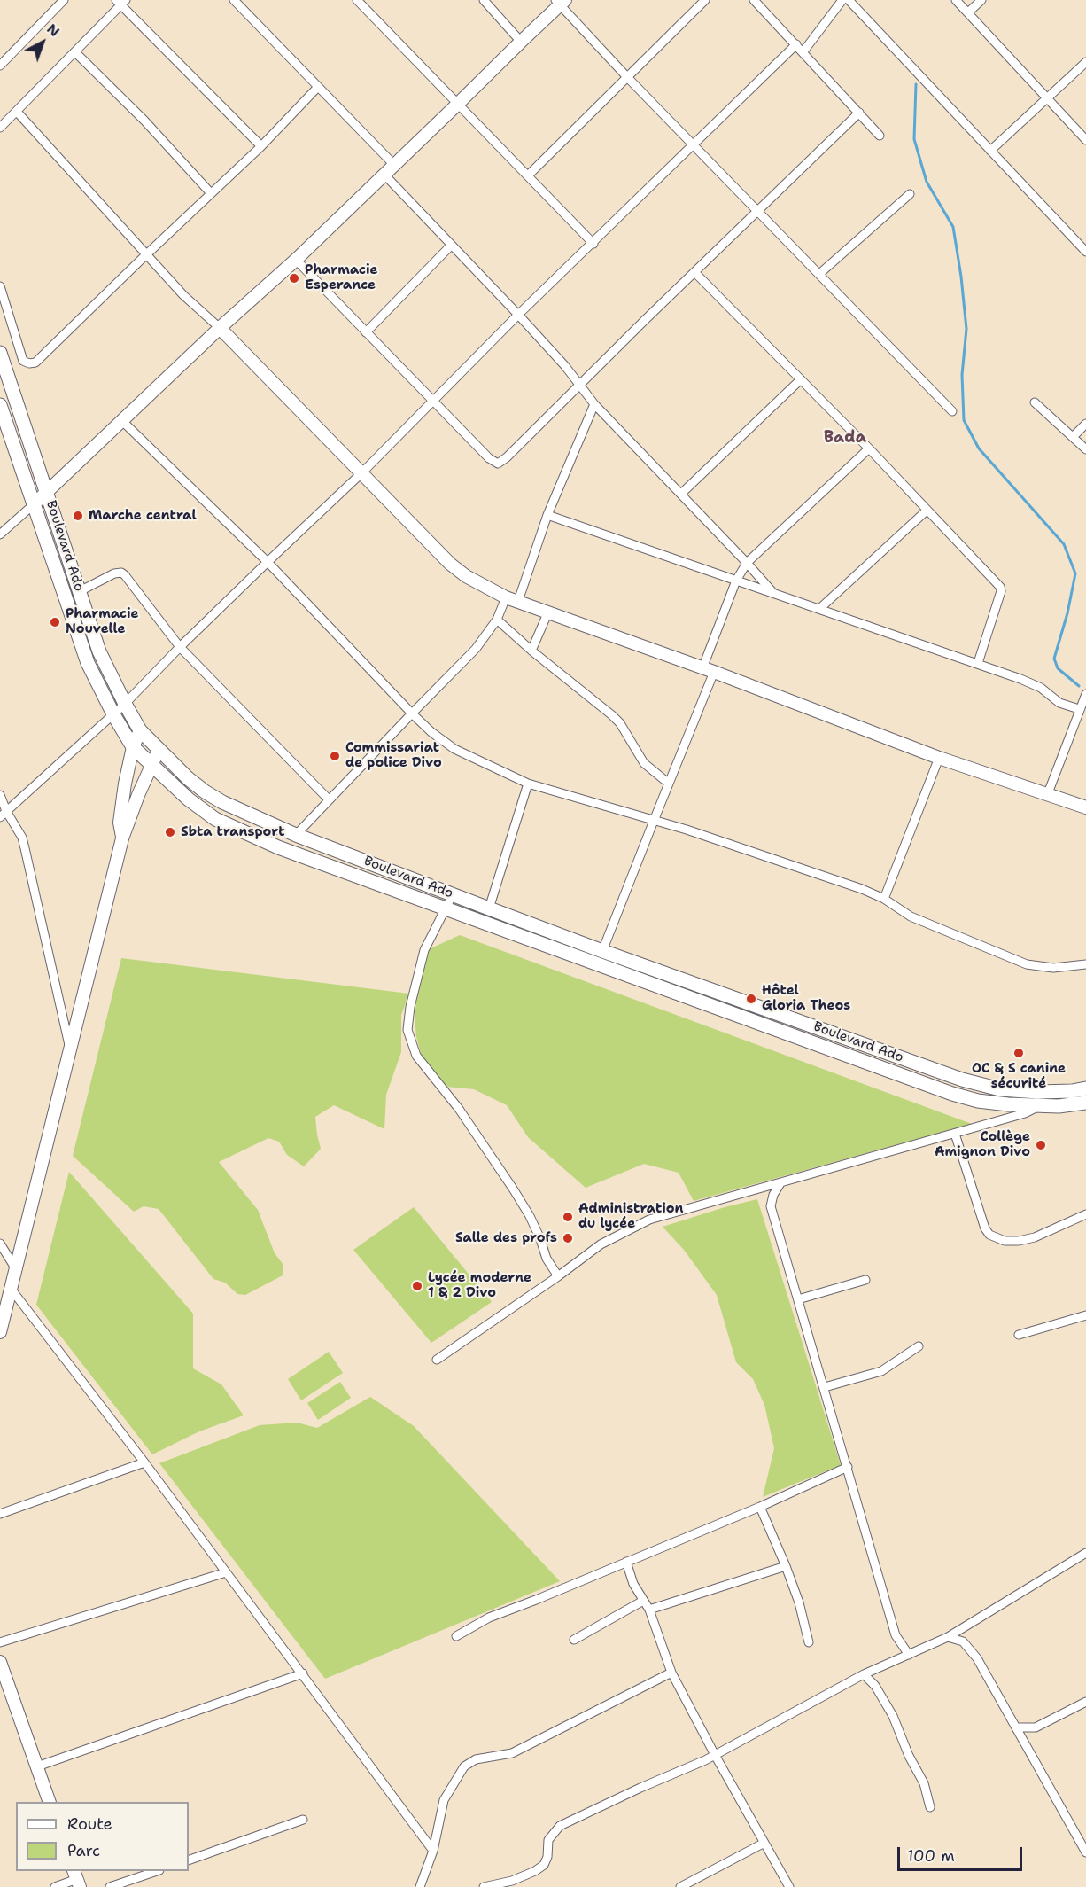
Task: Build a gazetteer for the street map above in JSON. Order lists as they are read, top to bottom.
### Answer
{
  "streets": {
    "main road": ["Boulevard Ado"]
  },
  "districts": ["Bada"],
  "places": [
    "Pharmacie Esperance",
    "Marche central",
    "Pharmacie Nouvelle",
    "Commissariat de police Divo",
    "Sbta transport",
    "Hôtel Gloria Theos",
    "OC & S canine sécurité",
    "Collège Amignon Divo",
    "Administration du lycée",
    "Salle des profs",
    "Lycée moderne 1 & 2 Divo"
  ],
  "legend": ["Route", "Parc"],
  "scale_bar": "100 m",
  "north": "top right"
}
